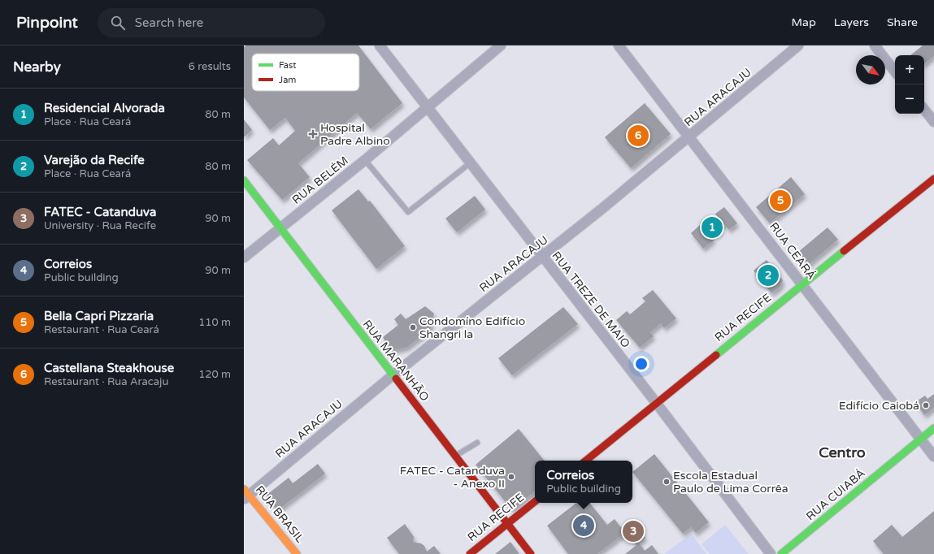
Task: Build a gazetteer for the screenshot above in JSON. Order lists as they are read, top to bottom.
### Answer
{
  "streets": {
    "main road": [
      "RUA RECIFE",
      "RUA MARANHÃO",
      "RUA CUIABÁ",
      "RUA BRASIL"
    ],
    "street": [
      "RUA ARACAJU",
      "RUA BELÉM",
      "RUA CEARÁ",
      "RUA TREZE DE MAIO"
    ]
  },
  "crossings": [
    ["RUA ARACAJU", "RUA CEARÁ"],
    ["RUA ARACAJU", "RUA TREZE DE MAIO"],
    ["RUA ARACAJU", "RUA MARANHÃO"],
    ["RUA ARACAJU", "RUA BRASIL"],
    ["RUA BELÉM", "RUA TREZE DE MAIO"],
    ["RUA BELÉM", "RUA MARANHÃO"],
    ["RUA CEARÁ", "RUA RECIFE"],
    ["RUA CEARÁ", "RUA CUIABÁ"],
    ["RUA TREZE DE MAIO", "RUA RECIFE"],
    ["RUA RECIFE", "RUA MARANHÃO"]
  ],
  "districts": ["Centro"],
  "places": {
    "health": ["Hospital Padre Albino"],
    "other": [
      "Condomíno Edifício Shangri la",
      "Edifício Caiobá",
      "FATEC - Catanduva - Anexo II",
      "Escola Estadual Paulo de Lima Corrêa"
    ]
  },
  "legend": ["Fast", "Jam"],
  "north": "bottom right",
  "page": {
    "header": "Pinpoint",
    "search": "Search here",
    "nav": ["Map", "Layers", "Share"],
    "heading": ["Nearby", "6 results"],
    "map_buttons": ["+", "−"],
    "list": [
      {
        "mark": "1",
        "name": "Residencial Alvorada",
        "note": "Place · Rua Ceará",
        "value": "80 m"
      },
      {
        "mark": "2",
        "name": "Varejão da Recife",
        "note": "Place · Rua Ceará",
        "value": "80 m"
      },
      {
        "mark": "3",
        "name": "FATEC - Catanduva",
        "note": "University · Rua Recife",
        "value": "90 m"
      },
      {
        "mark": "4",
        "name": "Correios",
        "note": "Public building",
        "value": "90 m"
      },
      {
        "mark": "5",
        "name": "Bella Capri Pizzaria",
        "note": "Restaurant · Rua Ceará",
        "value": "110 m"
      },
      {
        "mark": "6",
        "name": "Castellana Steakhouse",
        "note": "Restaurant · Rua Aracaju",
        "value": "120 m"
      }
    ],
    "pins": [
      "6",
      "5",
      "1",
      "2",
      "4",
      "3"
    ],
    "popup": ["Correios", "Public building"]
  }
}
